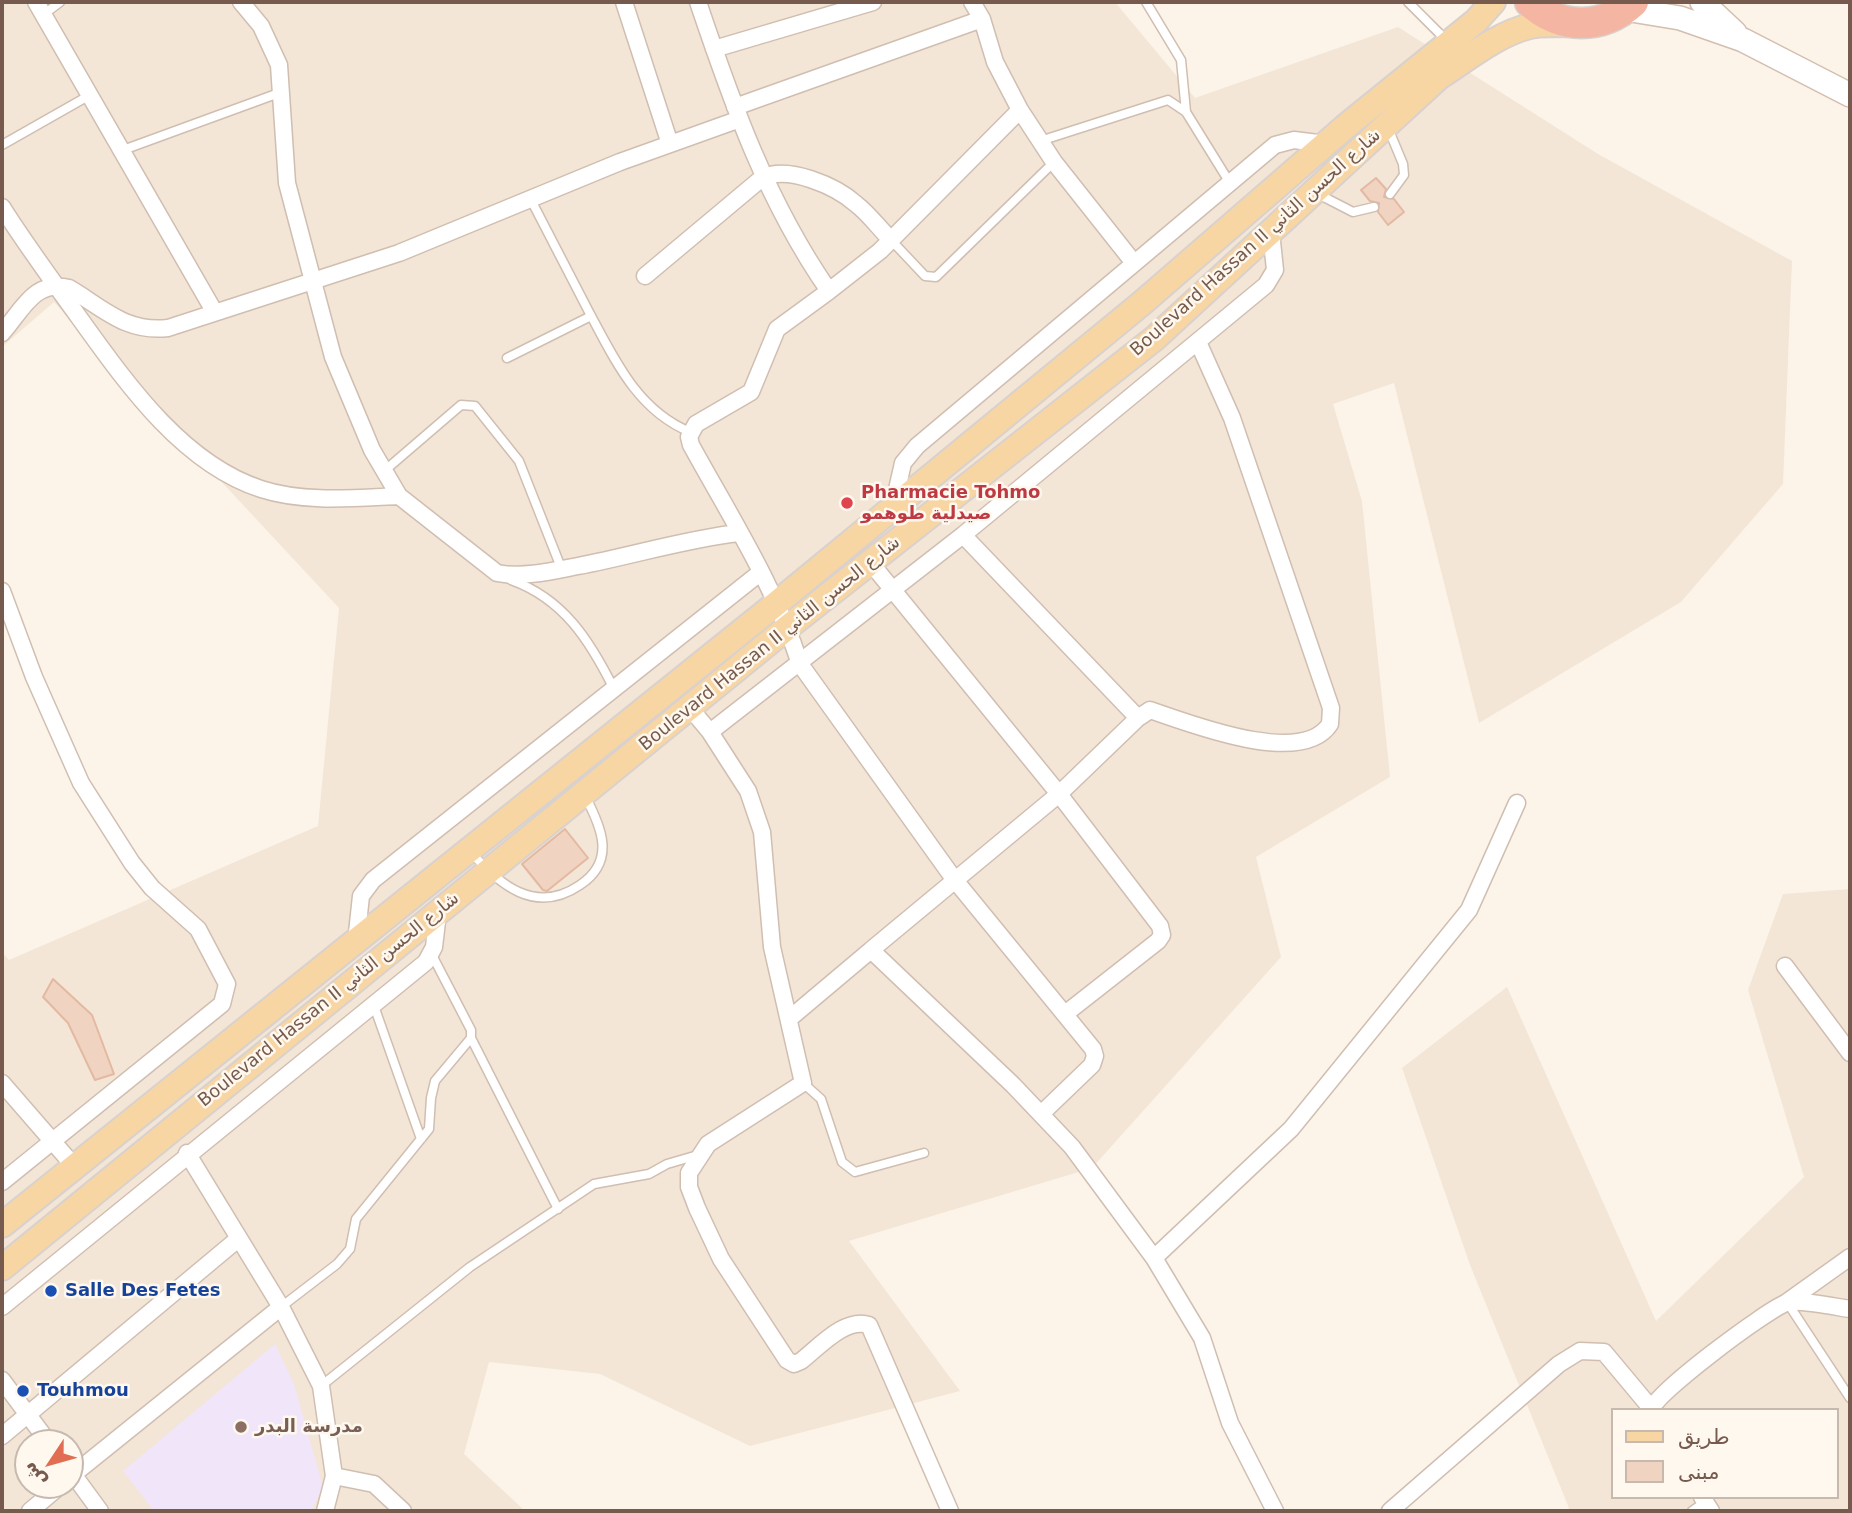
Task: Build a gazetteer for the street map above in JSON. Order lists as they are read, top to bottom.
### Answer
{
  "streets": {
    "main road": ["Boulevard Hassan II شارع الحسن الثاني"]
  },
  "places": [
    "Pharmacie Tohmo صيدلية طوهمو",
    "Salle Des Fetes",
    "Touhmou",
    "مدرسة البدر"
  ],
  "legend": ["طريق", "مبنى"],
  "north": "bottom left"
}
